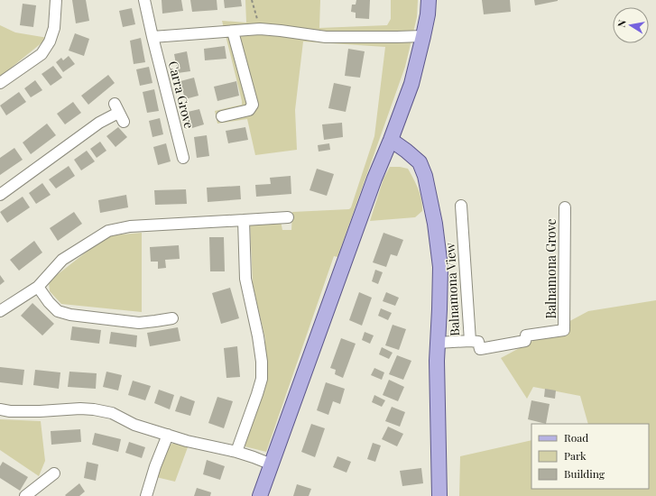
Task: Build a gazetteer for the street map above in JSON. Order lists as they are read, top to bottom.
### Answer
{
  "streets": {
    "street": ["Carra Grove", "Balnamona Grove", "Balnamona View"]
  },
  "crossings": [
    ["Balnamona Grove", "Balnamona View"]
  ],
  "legend": ["Road", "Park", "Building"],
  "north": "left"
}
